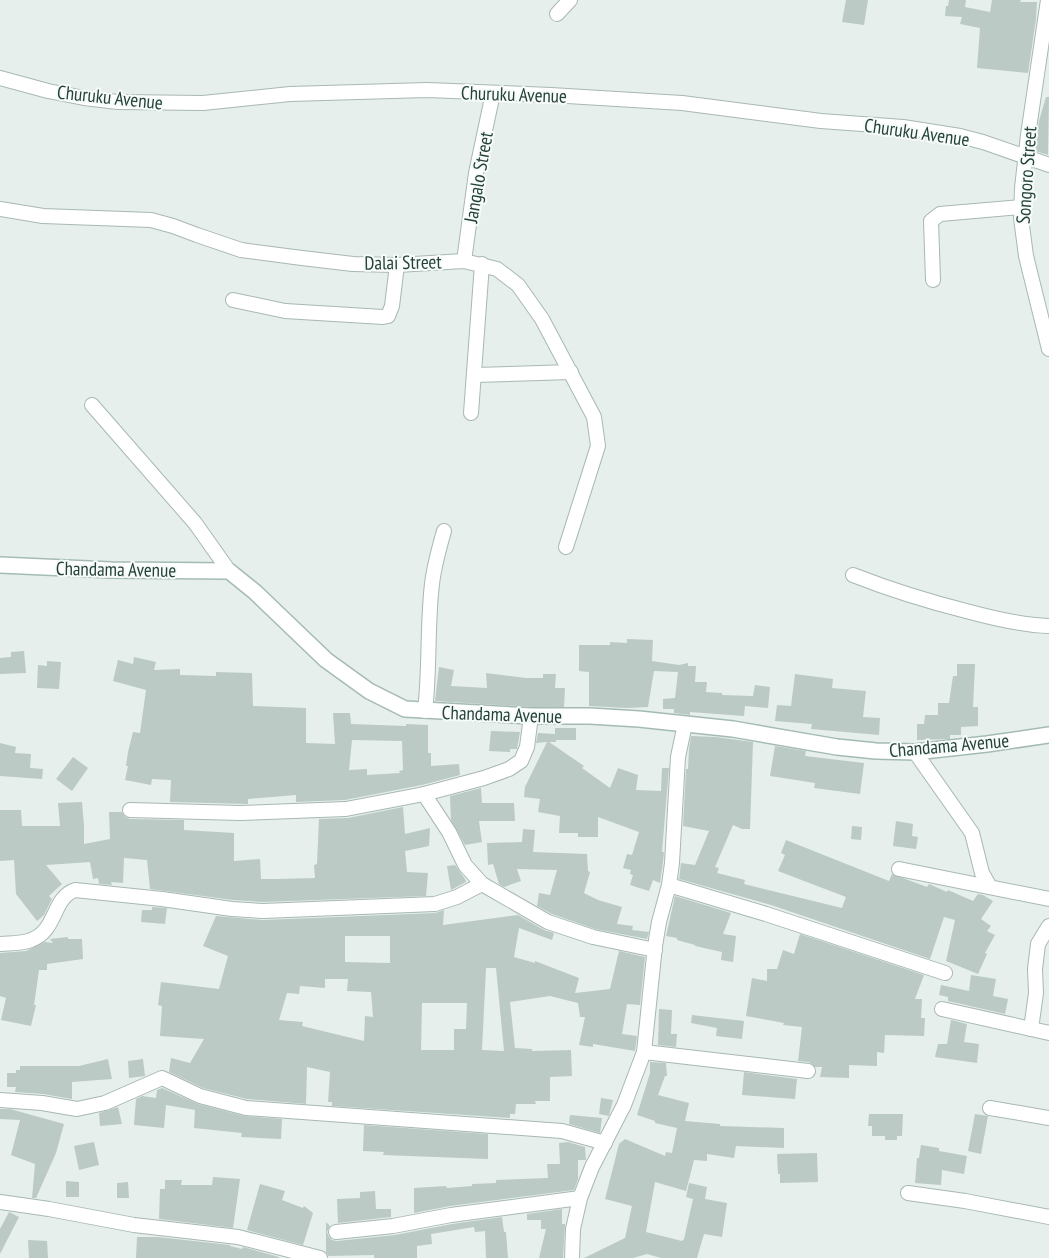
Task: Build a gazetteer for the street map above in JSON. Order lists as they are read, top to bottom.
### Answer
{
  "streets": {
    "street": [
      "Churuku Avenue",
      "Songoro Street",
      "Jangalo Street",
      "Dalai Street",
      "Chandama Avenue"
    ]
  },
  "crossings": [
    ["Churuku Avenue", "Songoro Street"],
    ["Churuku Avenue", "Jangalo Street"],
    ["Jangalo Street", "Dalai Street"]
  ]
}
